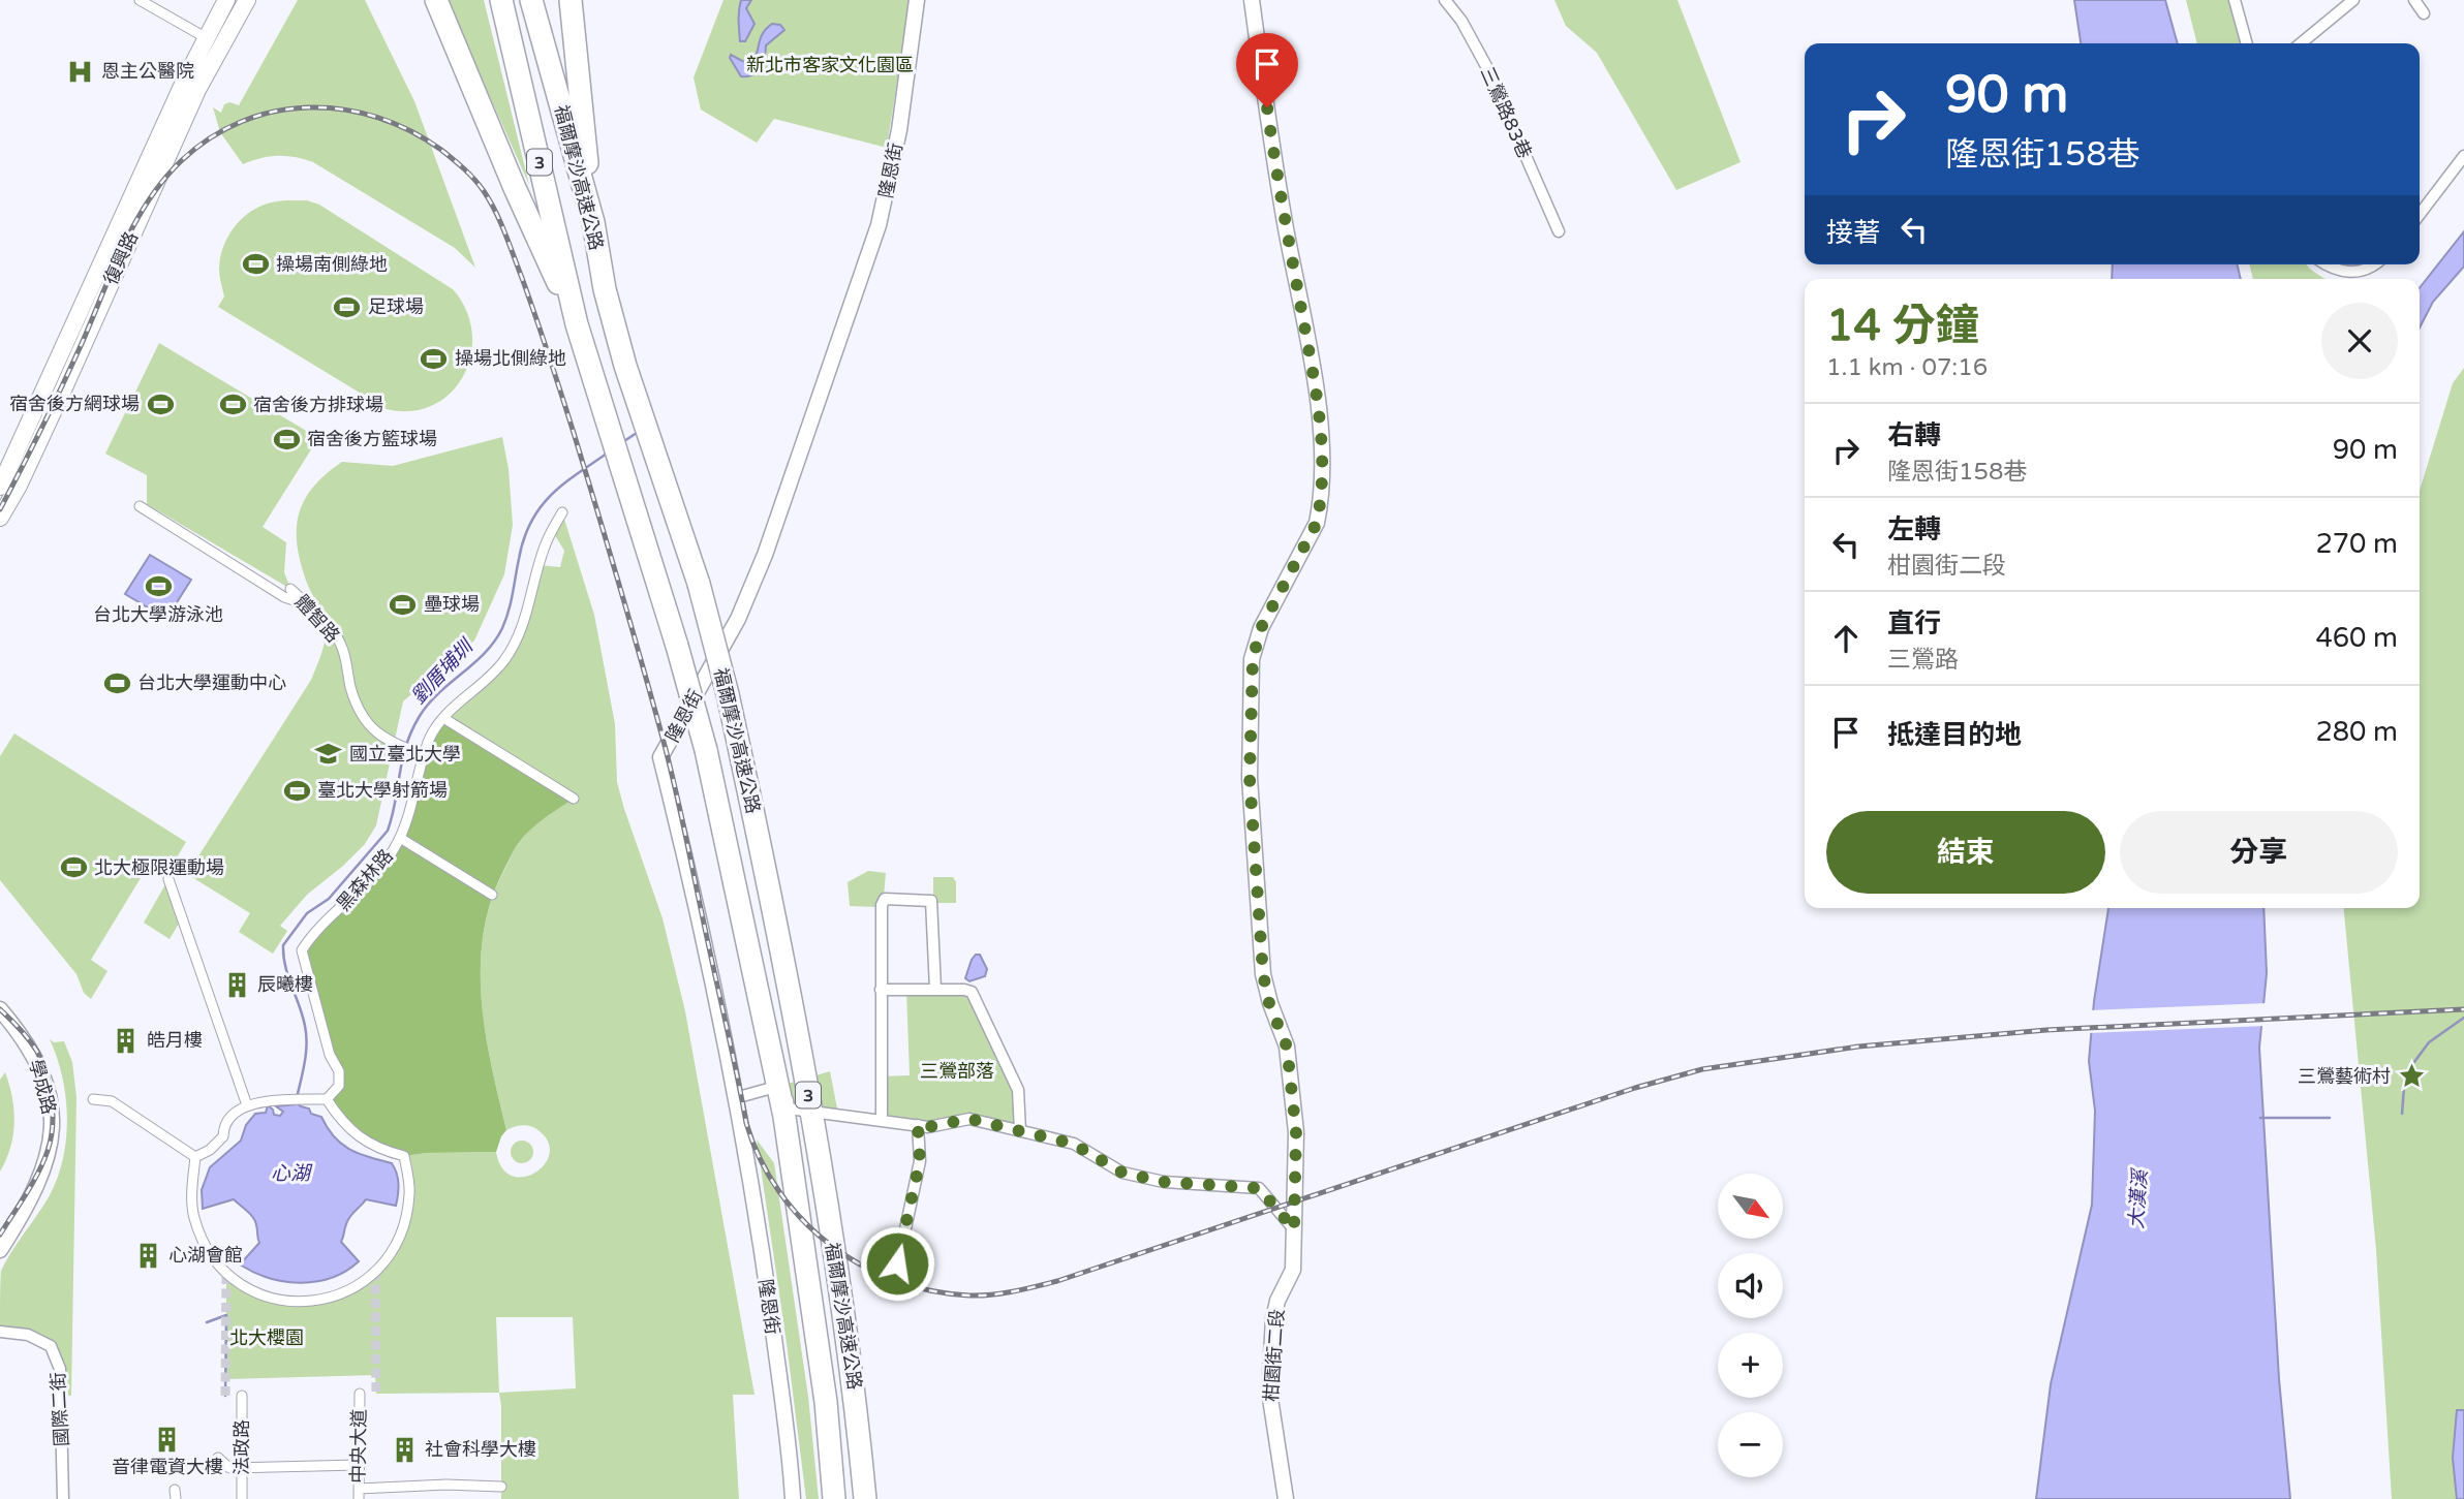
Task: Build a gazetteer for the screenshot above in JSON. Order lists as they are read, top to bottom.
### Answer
{
  "streets": {
    "highway": ["3", "福爾摩沙高速公路"],
    "main road": ["復興路"],
    "street": [
      "三鶯路83巷",
      "隆恩街",
      "體智路",
      "黑森林路",
      "學成路",
      "柑園街二段",
      "國際二街",
      "中央大道",
      "法政路"
    ]
  },
  "crossings": [
    ["體智路", "黑森林路"]
  ],
  "water": ["劉厝埔圳", "心湖", "大漢溪"],
  "parks": ["新北市客家文化園區", "三鶯部落", "北大櫻園"],
  "places": {
    "hospital": ["恩主公醫院"],
    "sports": [
      "操場南側綠地",
      "足球場",
      "操場北側綠地",
      "宿舍後方網球場",
      "宿舍後方排球場",
      "宿舍後方籃球場",
      "台北大學游泳池",
      "壘球場",
      "台北大學運動中心",
      "臺北大學射箭場",
      "北大極限運動場"
    ],
    "school or university": ["國立臺北大學"],
    "building": [
      "辰曦樓",
      "皓月樓",
      "心湖會館",
      "音律電資大樓",
      "社會科學大樓"
    ],
    "place": ["三鶯藝術村"]
  },
  "north": "bottom right",
  "page": {
    "turn": ["90 m", "隆恩街158巷"],
    "then": "接著",
    "heading": ["14 分鐘", "1.1 km · 07:16"],
    "list": [
      {
        "name": "右轉",
        "note": "隆恩街158巷",
        "value": "90 m"
      },
      {
        "name": "左轉",
        "note": "柑園街二段",
        "value": "270 m"
      },
      {
        "name": "直行",
        "note": "三鶯路",
        "value": "460 m"
      },
      {
        "name": "抵達目的地",
        "value": "280 m"
      }
    ],
    "buttons": ["結束", "分享"],
    "map_buttons": ["+", "−"]
  }
}
